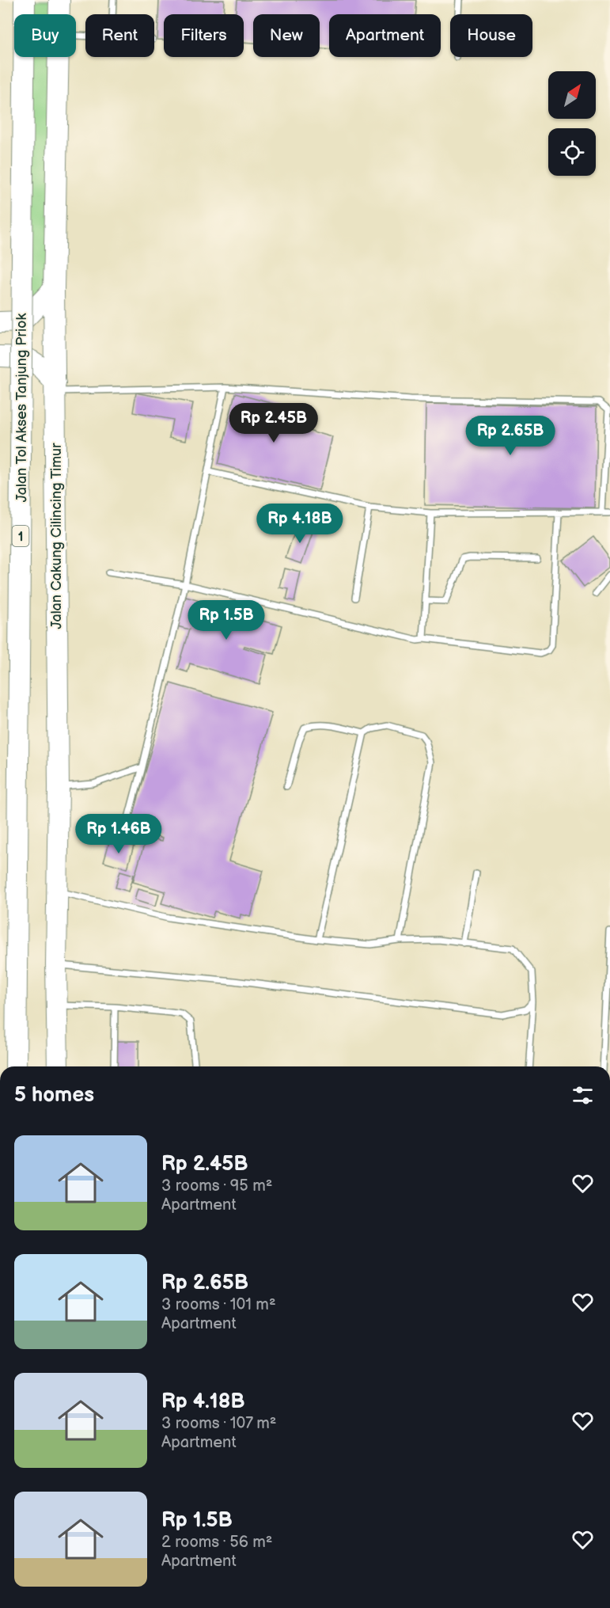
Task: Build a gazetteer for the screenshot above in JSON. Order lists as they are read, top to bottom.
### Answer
{
  "streets": {
    "highway": ["Jalan Tol Akses Tanjung Priok", "1", "Jalan Cakung Cilincing Timur"]
  },
  "north": "top right",
  "page": {
    "chip": [
      "Buy",
      "Rent",
      "Filters",
      "New",
      "Apartment",
      "House"
    ],
    "price": [
      "Rp 2.45B",
      "Rp 2.65B",
      "Rp 4.18B",
      "Rp 1.5B",
      "Rp 1.46B"
    ],
    "heading": "5 homes",
    "list": [
      {
        "name": "Rp 2.45B",
        "note": "3 rooms · 95 m² · Apartment"
      },
      {
        "name": "Rp 2.65B",
        "note": "3 rooms · 101 m² · Apartment"
      },
      {
        "name": "Rp 4.18B",
        "note": "3 rooms · 107 m² · Apartment"
      },
      {
        "name": "Rp 1.5B",
        "note": "2 rooms · 56 m² · Apartment"
      }
    ]
  }
}
